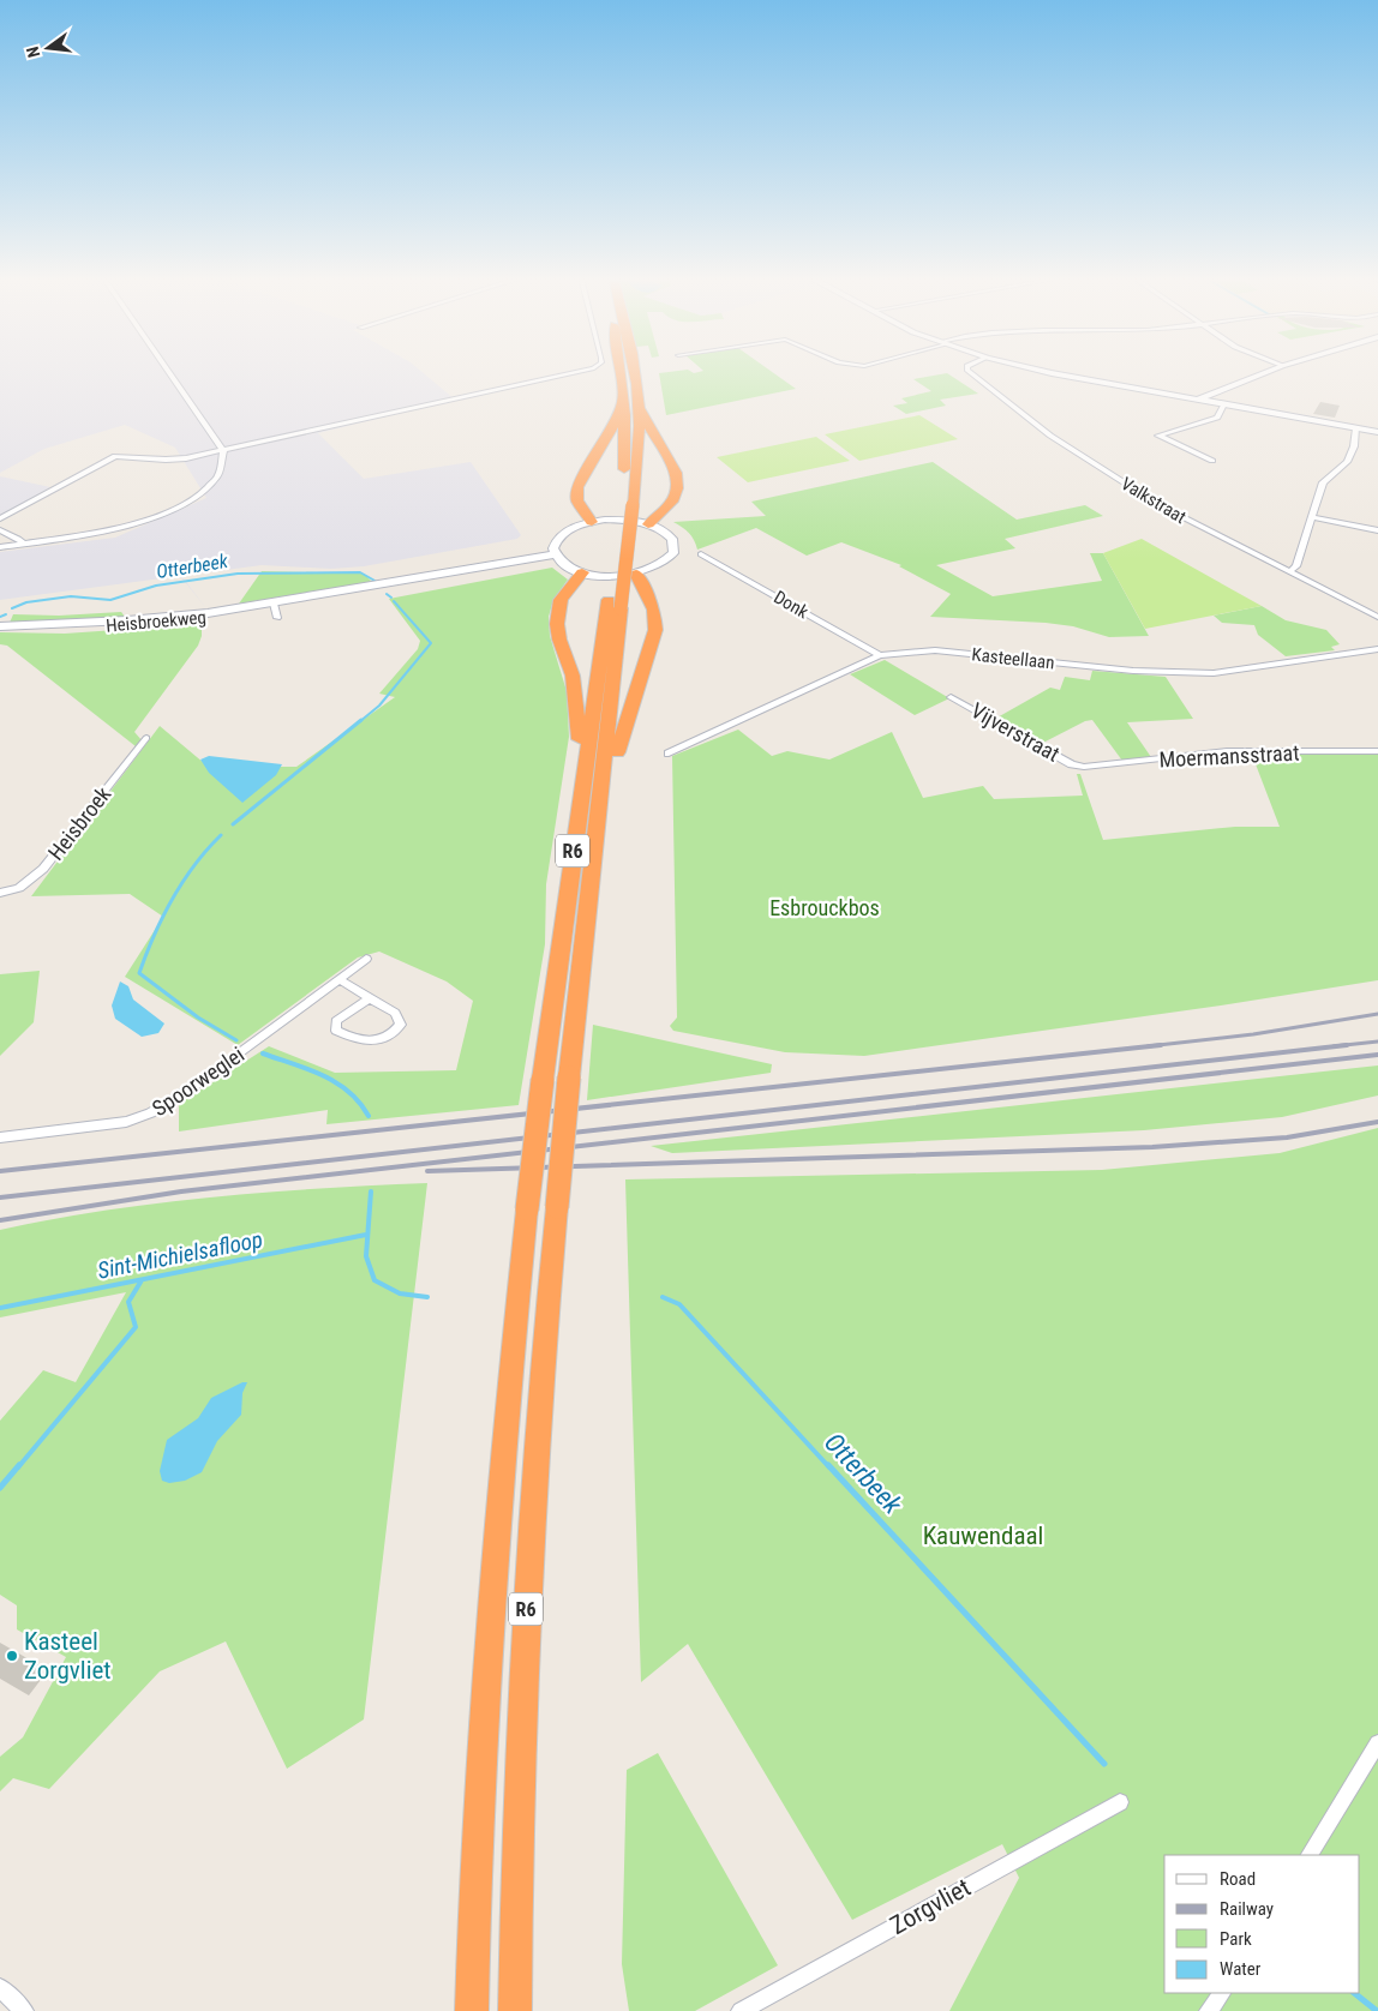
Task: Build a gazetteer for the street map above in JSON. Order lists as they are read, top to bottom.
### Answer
{
  "streets": {
    "highway": ["R6"],
    "main road": ["Heisbroekweg"],
    "street": [
      "Valkstraat",
      "Donk",
      "Kasteellaan",
      "Vijverstraat",
      "Moermansstraat",
      "Heisbroek",
      "Spoorweglei",
      "Zorgvliet"
    ]
  },
  "crossings": [
    ["Donk", "Kasteellaan"],
    ["Vijverstraat", "Moermansstraat"]
  ],
  "water": ["Otterbeek", "Sint-Michielsafloop"],
  "parks": ["Esbrouckbos", "Kauwendaal"],
  "places": ["Kasteel Zorgvliet"],
  "legend": [
    "Road",
    "Railway",
    "Park",
    "Water"
  ],
  "north": "left"
}
